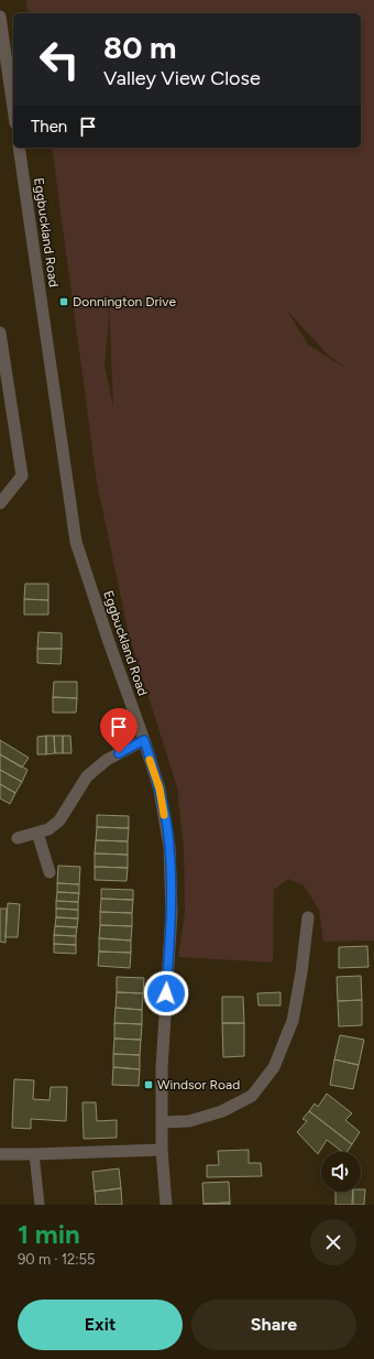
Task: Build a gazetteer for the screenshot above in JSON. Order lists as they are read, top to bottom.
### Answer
{
  "streets": {
    "street": ["Eggbuckland Road"]
  },
  "places": {
    "transit": ["Donnington Drive", "Windsor Road"]
  },
  "page": {
    "turn": ["80 m", "Valley View Close"],
    "then": "Then",
    "heading": ["1 min", "90 m · 12:55"],
    "buttons": ["Exit", "Share"]
  }
}
